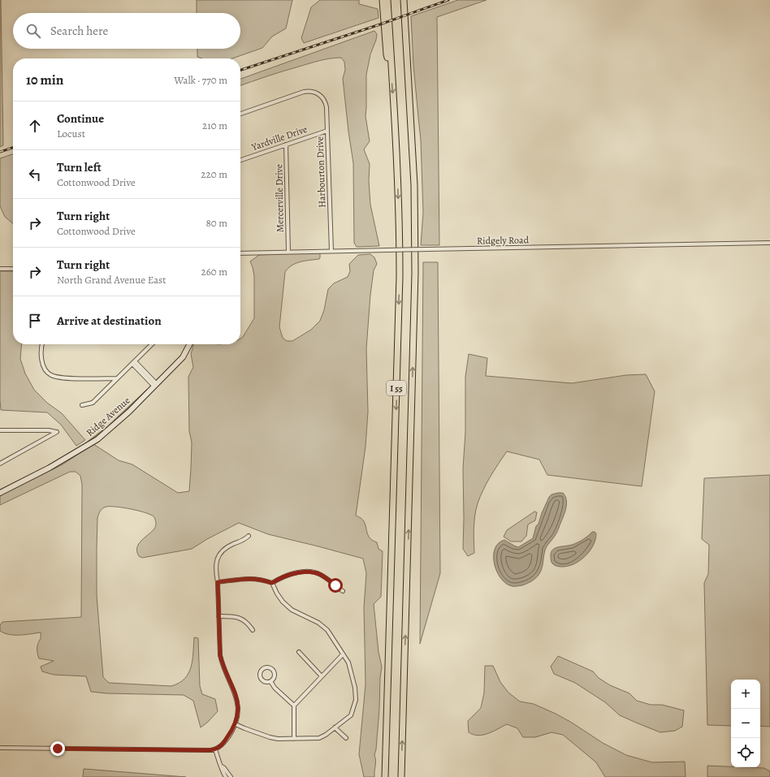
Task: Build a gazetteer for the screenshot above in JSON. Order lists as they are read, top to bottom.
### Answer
{
  "streets": {
    "highway": ["I 55"],
    "street": [
      "Yardville Drive",
      "Harbourton Drive",
      "Mercerville Drive",
      "Ridgely Road",
      "Ridge Avenue"
    ]
  },
  "crossings": [
    ["Yardville Drive", "Harbourton Drive"],
    ["Yardville Drive", "Mercerville Drive"],
    ["Harbourton Drive", "Ridgely Road"],
    ["Mercerville Drive", "Ridgely Road"]
  ],
  "page": {
    "search": "Search here",
    "heading": ["10 min", "Walk · 770 m"],
    "list": [
      ["Continue", "Locust", "210 m"],
      ["Turn left", "Cottonwood Drive", "220 m"],
      ["Turn right", "Cottonwood Drive", "80 m"],
      ["Turn right", "North Grand Avenue East", "260 m"],
      "Arrive at destination"
    ],
    "map_buttons": ["+", "−"]
  }
}
